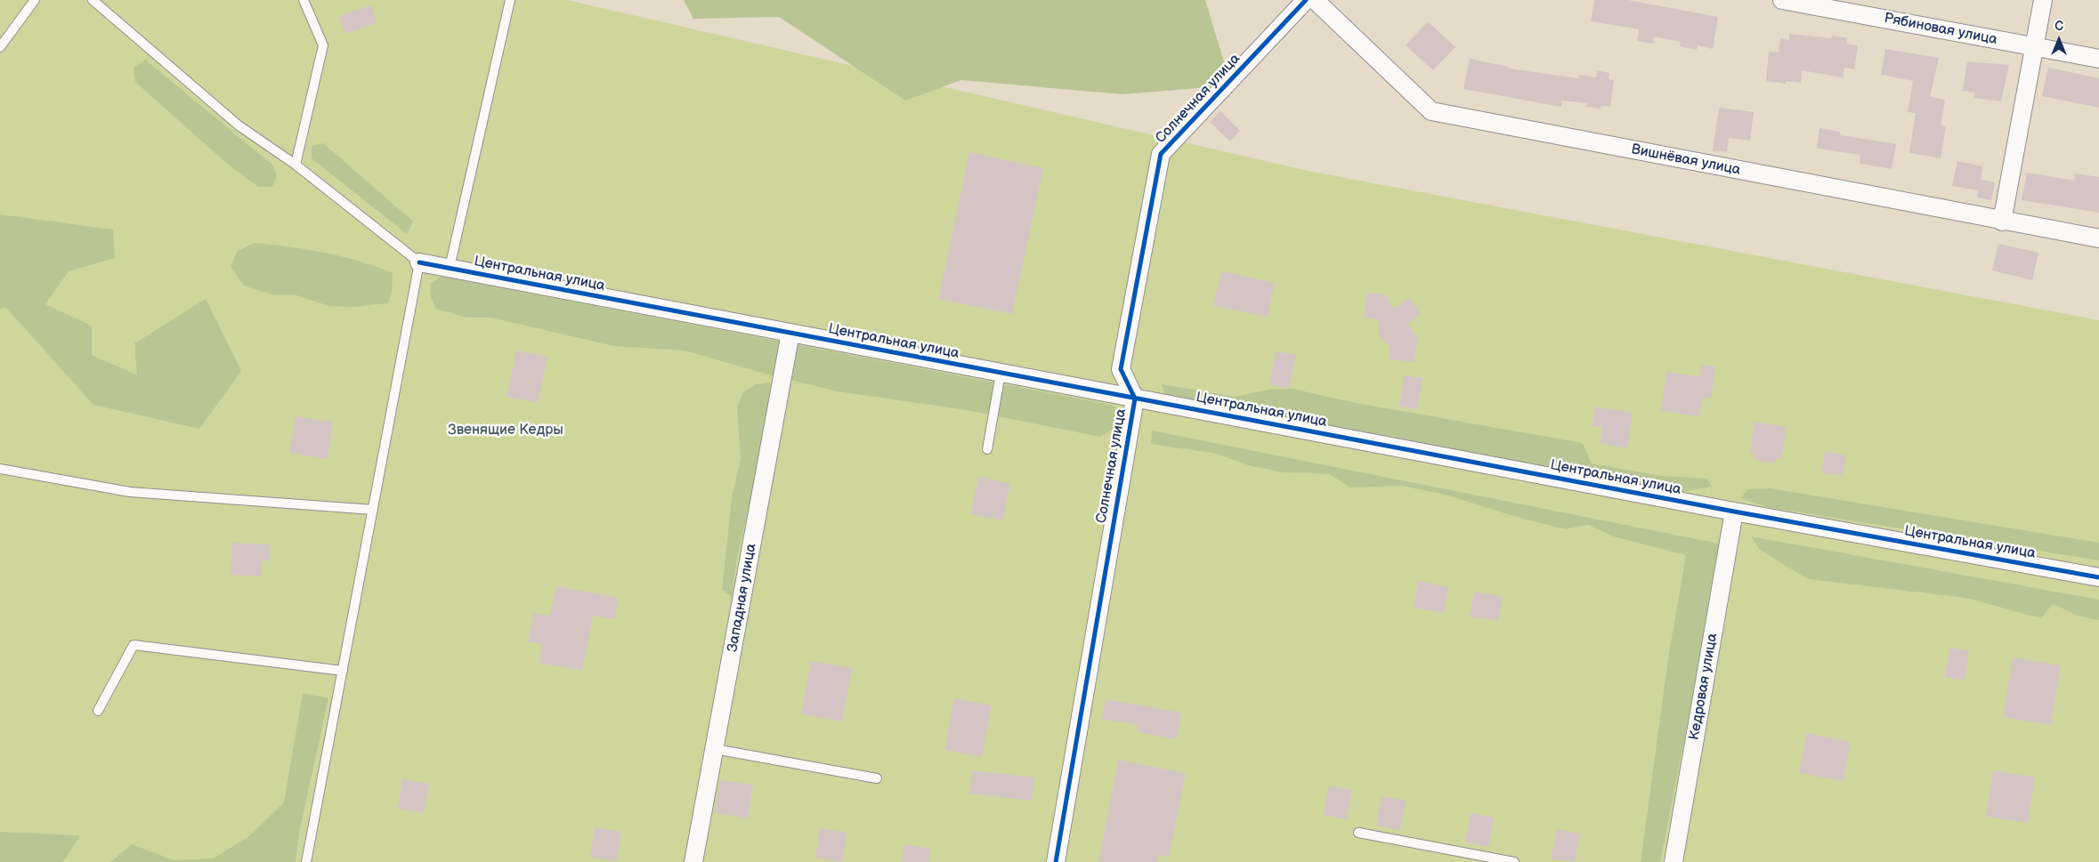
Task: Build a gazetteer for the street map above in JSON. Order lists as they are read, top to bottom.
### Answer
{
  "streets": {
    "street": [
      "Рябиновая улица",
      "Солнечная улица",
      "Вишнёвая улица",
      "Центральная улица",
      "Западная улица",
      "Кедровая улица"
    ]
  },
  "crossings": [
    ["Солнечная улица", "Центральная улица"],
    ["Центральная улица", "Западная улица"],
    ["Центральная улица", "Кедровая улица"]
  ],
  "parks": ["Звенящие Кедры"],
  "north": "top"
}
